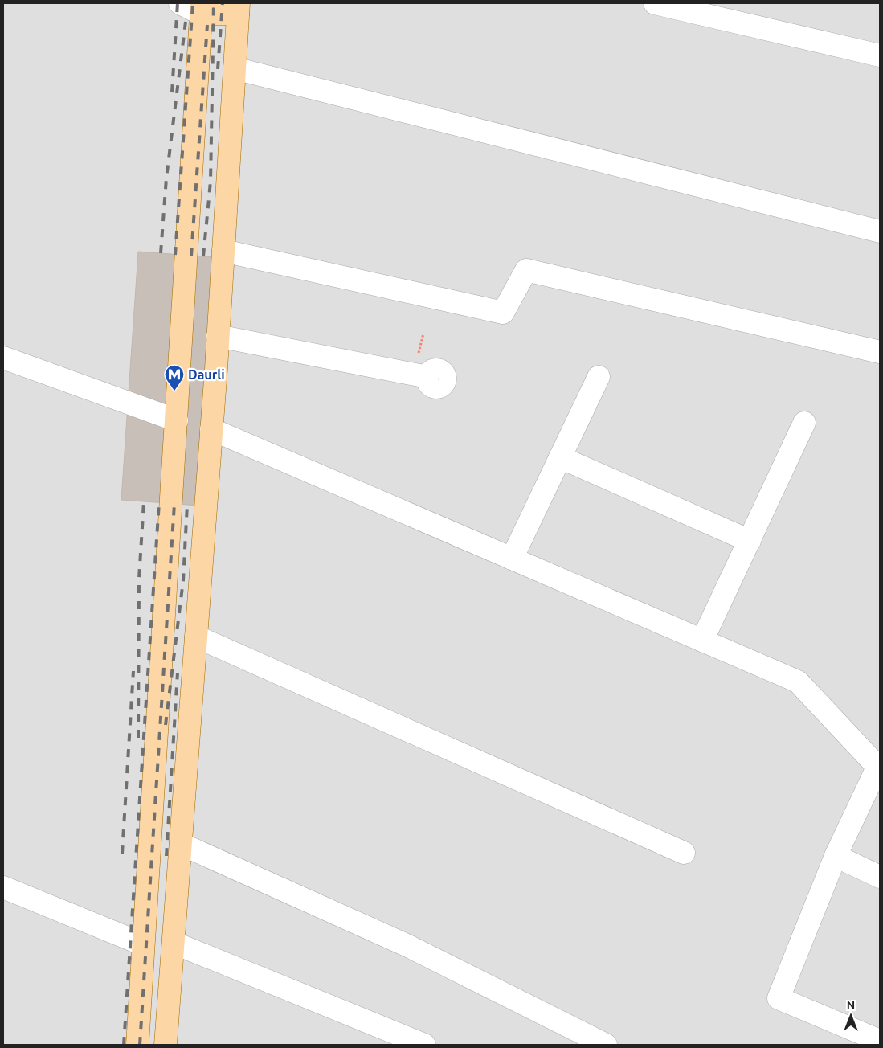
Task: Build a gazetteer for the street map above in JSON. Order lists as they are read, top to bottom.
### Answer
{
  "places": {
    "metro station": ["Daurli"]
  },
  "north": "top"
}
